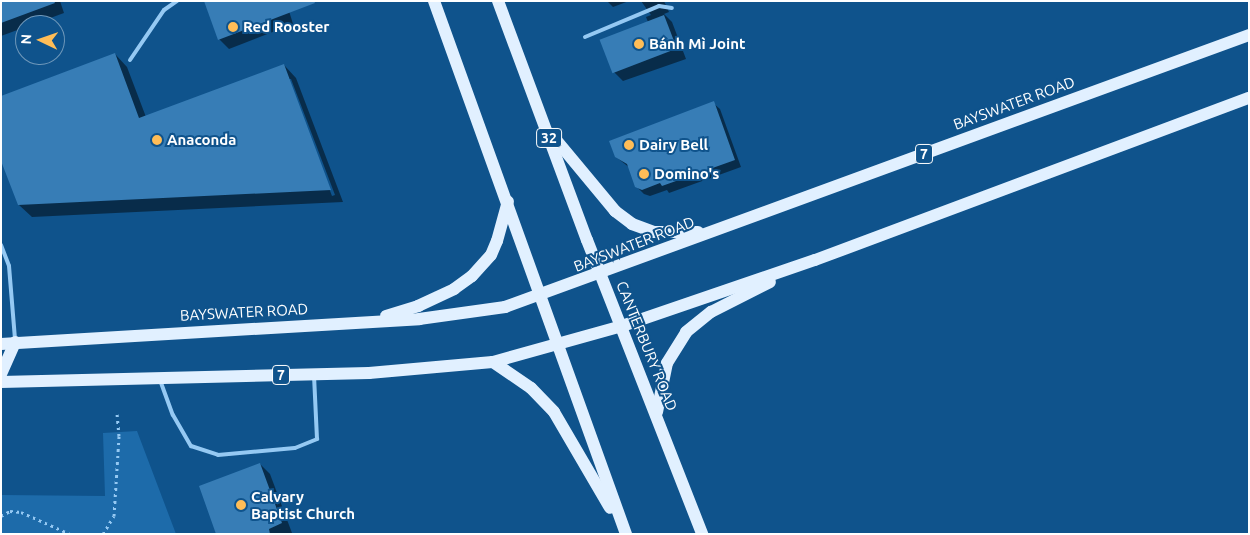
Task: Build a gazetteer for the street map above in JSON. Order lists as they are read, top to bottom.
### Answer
{
  "streets": {
    "main road": [
      "BAYSWATER ROAD",
      "32",
      "7",
      "CANTERBURY ROAD"
    ]
  },
  "crossings": [
    ["BAYSWATER ROAD", "CANTERBURY ROAD"],
    ["7", "CANTERBURY ROAD"]
  ],
  "places": [
    "Red Rooster",
    "Bánh Mì Joint",
    "Anaconda",
    "Dairy Bell",
    "Domino's",
    "Calvary Baptist Church"
  ],
  "north": "left"
}
